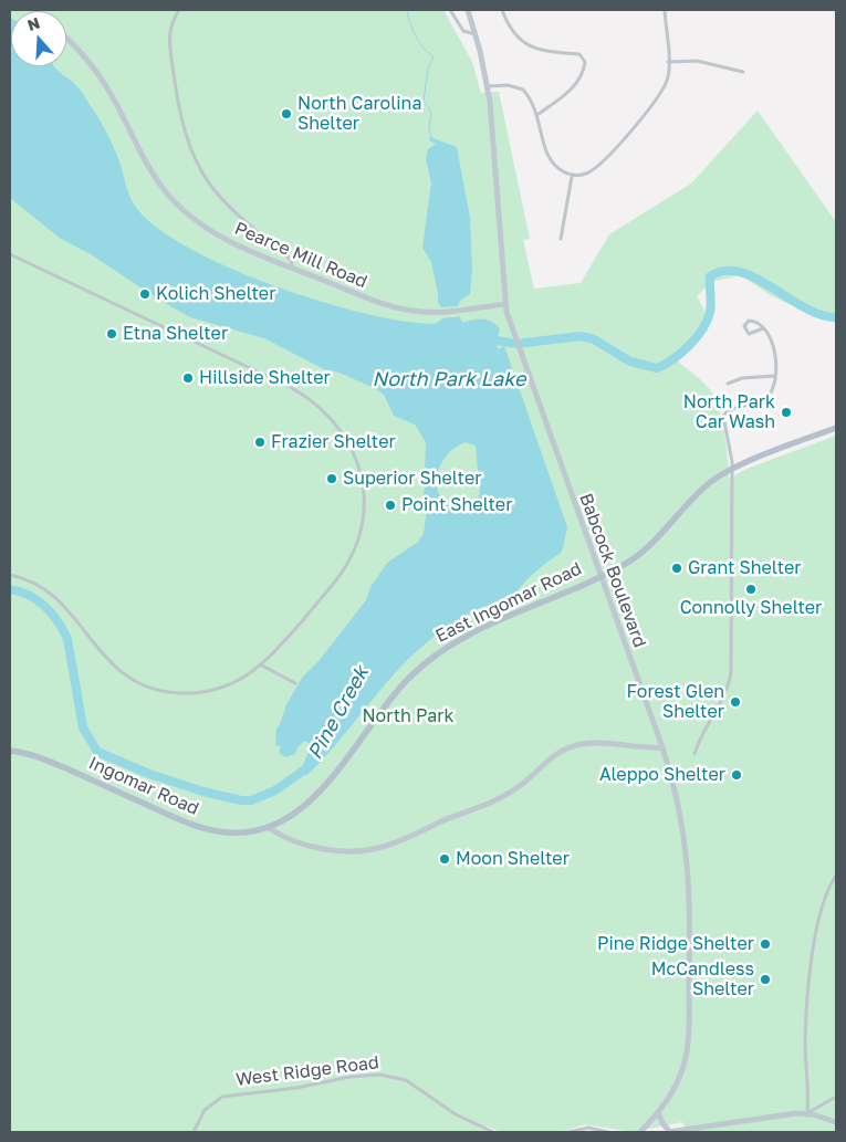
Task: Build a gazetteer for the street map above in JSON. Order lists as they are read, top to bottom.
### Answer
{
  "streets": {
    "main road": ["East Ingomar Road", "Ingomar Road"],
    "street": ["Pearce Mill Road", "Babcock Boulevard", "West Ridge Road"]
  },
  "crossings": [
    ["Pearce Mill Road", "Babcock Boulevard"],
    ["Babcock Boulevard", "East Ingomar Road"],
    ["East Ingomar Road", "Ingomar Road"]
  ],
  "water": ["North Park Lake", "Pine Creek"],
  "parks": ["North Park"],
  "places": [
    "North Carolina Shelter",
    "Kolich Shelter",
    "Etna Shelter",
    "Hillside Shelter",
    "North Park Car Wash",
    "Frazier Shelter",
    "Superior Shelter",
    "Point Shelter",
    "Grant Shelter",
    "Connolly Shelter",
    "Forest Glen Shelter",
    "Aleppo Shelter",
    "Moon Shelter",
    "Pine Ridge Shelter",
    "McCandless Shelter"
  ],
  "north": "top"
}
